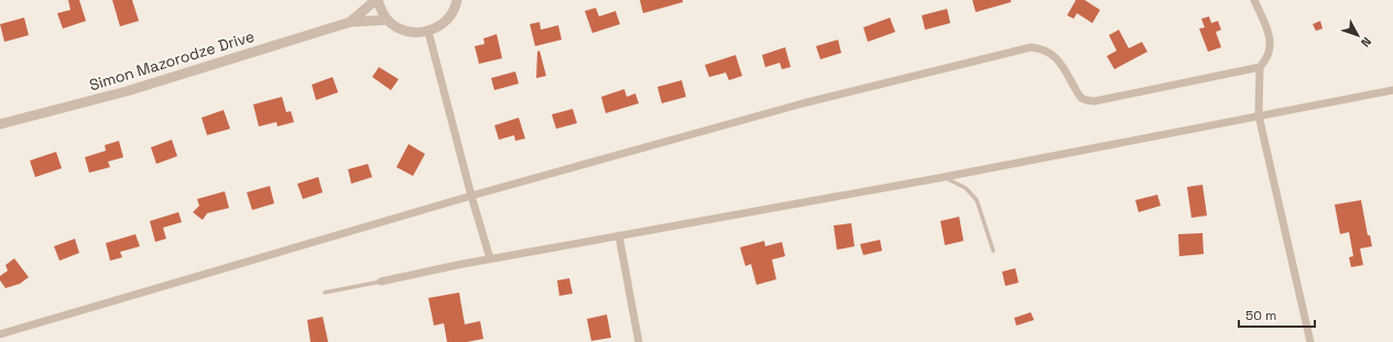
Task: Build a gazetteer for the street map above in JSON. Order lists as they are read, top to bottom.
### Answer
{
  "streets": {
    "street": ["Simon Mazorodze Drive"]
  },
  "scale_bar": "50 m",
  "north": "bottom right"
}
